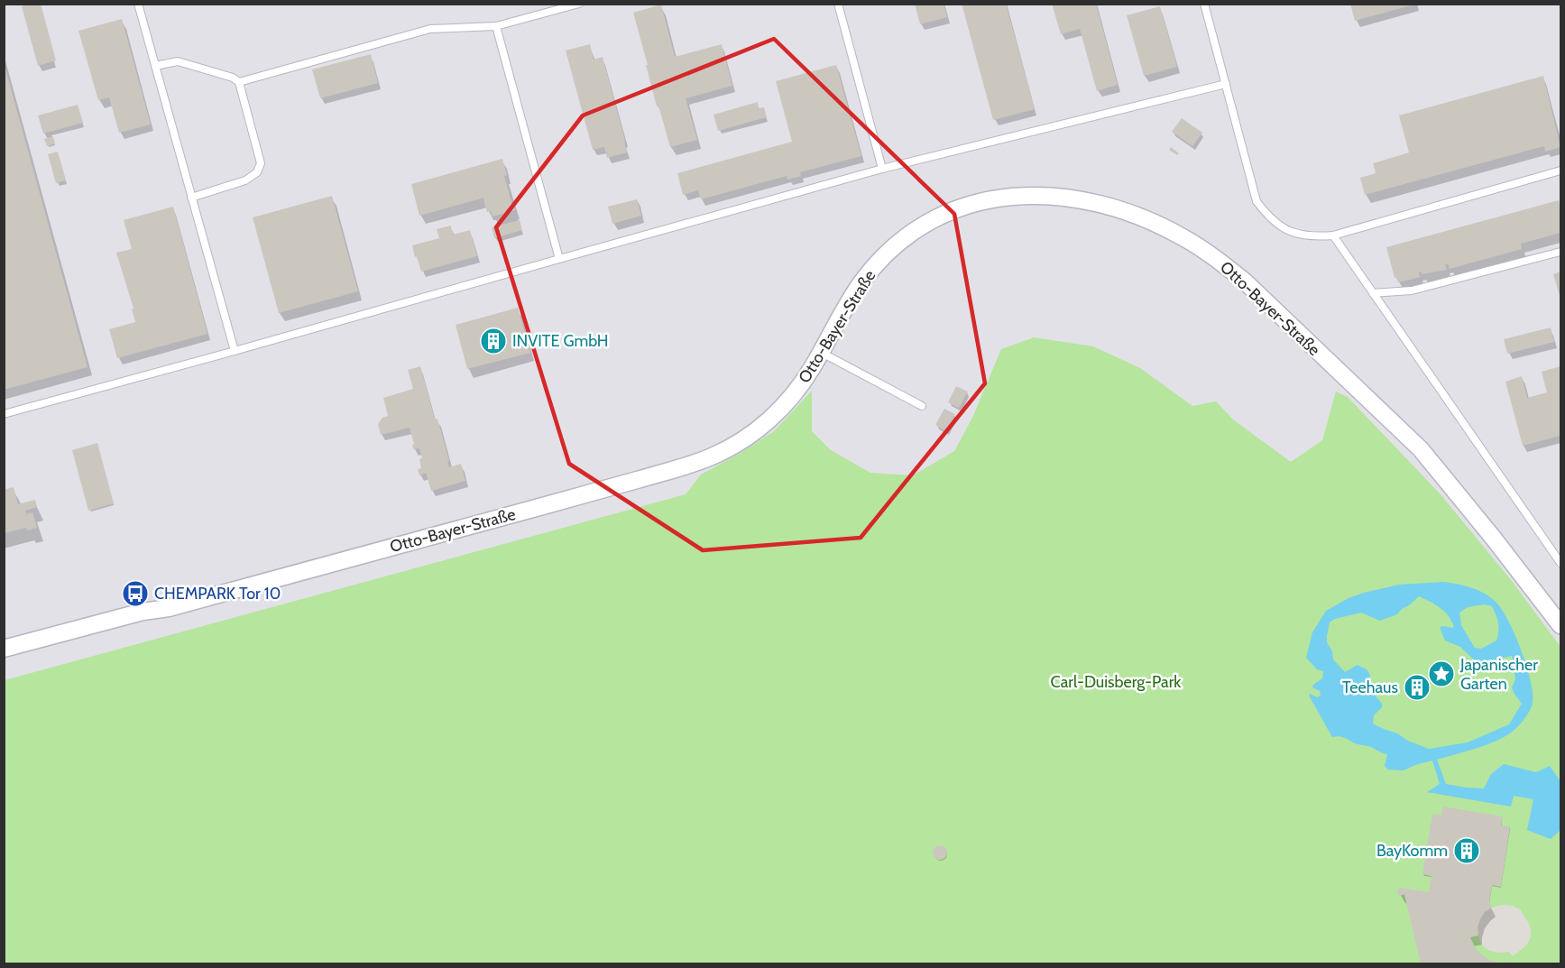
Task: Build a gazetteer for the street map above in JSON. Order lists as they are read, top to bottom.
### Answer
{
  "streets": {
    "street": ["Otto-Bayer-Straße"]
  },
  "parks": ["Carl-Duisberg-Park"],
  "places": {
    "building": ["INVITE GmbH", "Teehaus", "BayKomm"],
    "bus stop": ["CHEMPARK Tor 10"],
    "place": ["Japanischer Garten"]
  }
}
